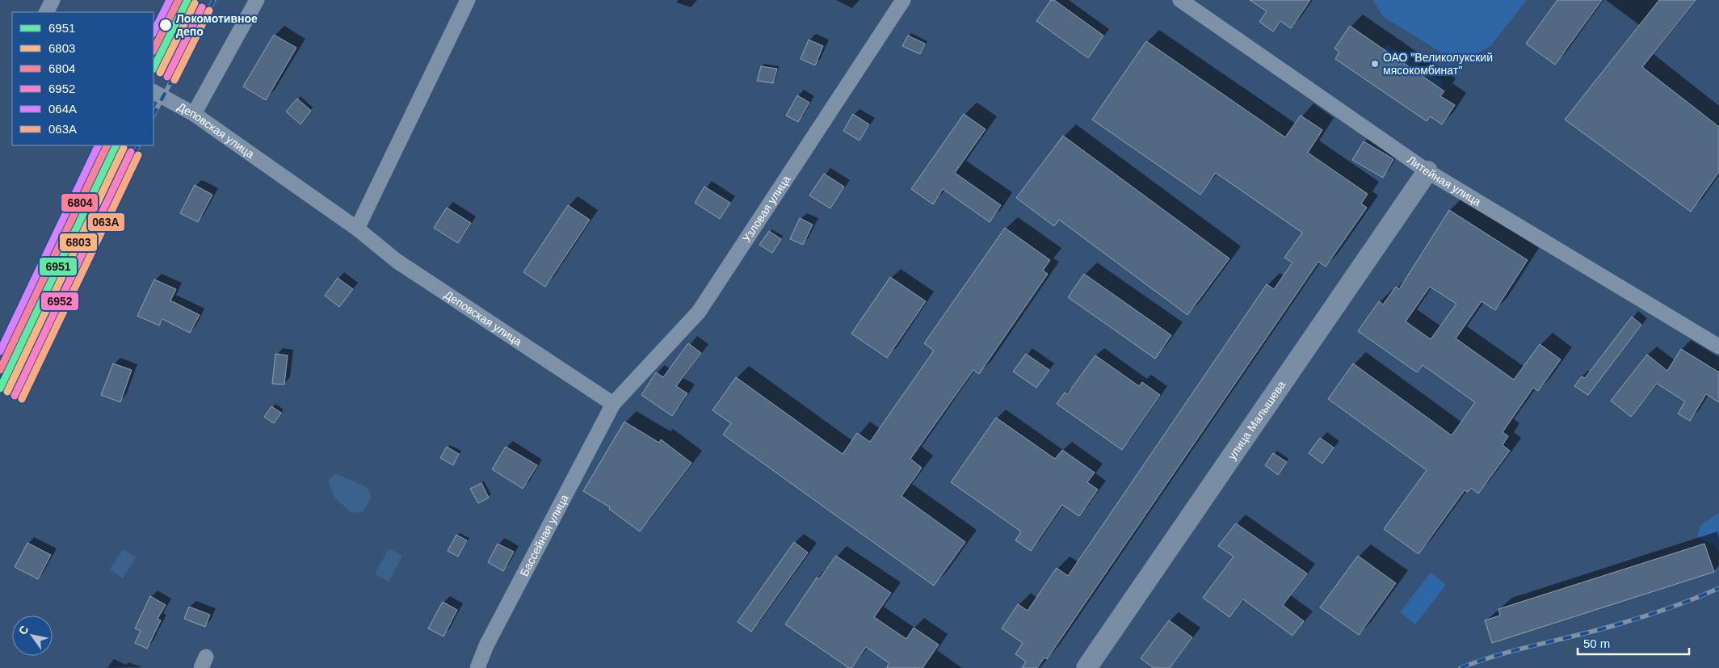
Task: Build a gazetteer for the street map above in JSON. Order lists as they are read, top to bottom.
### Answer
{
  "streets": {
    "street": [
      "Деповская улица",
      "Литейная улица",
      "Узловая улица",
      "улица Малышева",
      "Бассейная улица"
    ]
  },
  "crossings": [
    ["Деповская улица", "Узловая улица"],
    ["Деповская улица", "Бассейная улица"],
    ["Литейная улица", "улица Малышева"],
    ["Узловая улица", "Бассейная улица"]
  ],
  "places": ["Локомотивное депо", "ОАО \"Великолукский мясокомбинат\""],
  "lines": [
    "transit line 6951",
    "transit line 6804",
    "transit line 064А",
    "transit line 6803",
    "transit line 6952",
    "transit line 063А"
  ],
  "legend": [
    "6951",
    "6803",
    "6804",
    "6952",
    "064А",
    "063А"
  ],
  "scale_bar": "50 m",
  "north": "top left"
}
